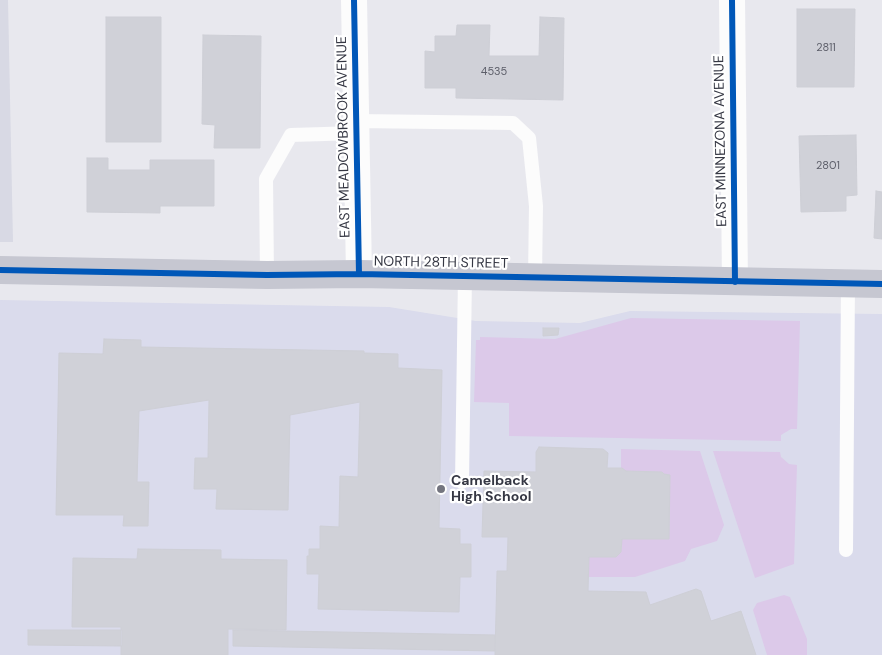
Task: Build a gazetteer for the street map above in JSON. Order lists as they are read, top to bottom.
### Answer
{
  "streets": {
    "street": ["EAST MEADOWBROOK AVENUE", "EAST MINNEZONA AVENUE", "NORTH 28TH STREET"]
  },
  "crossings": [
    ["EAST MEADOWBROOK AVENUE", "NORTH 28TH STREET"],
    ["EAST MINNEZONA AVENUE", "NORTH 28TH STREET"]
  ],
  "places": ["Camelback High School"],
  "house_numbers": ["2811", "4535", "2801"]
}
